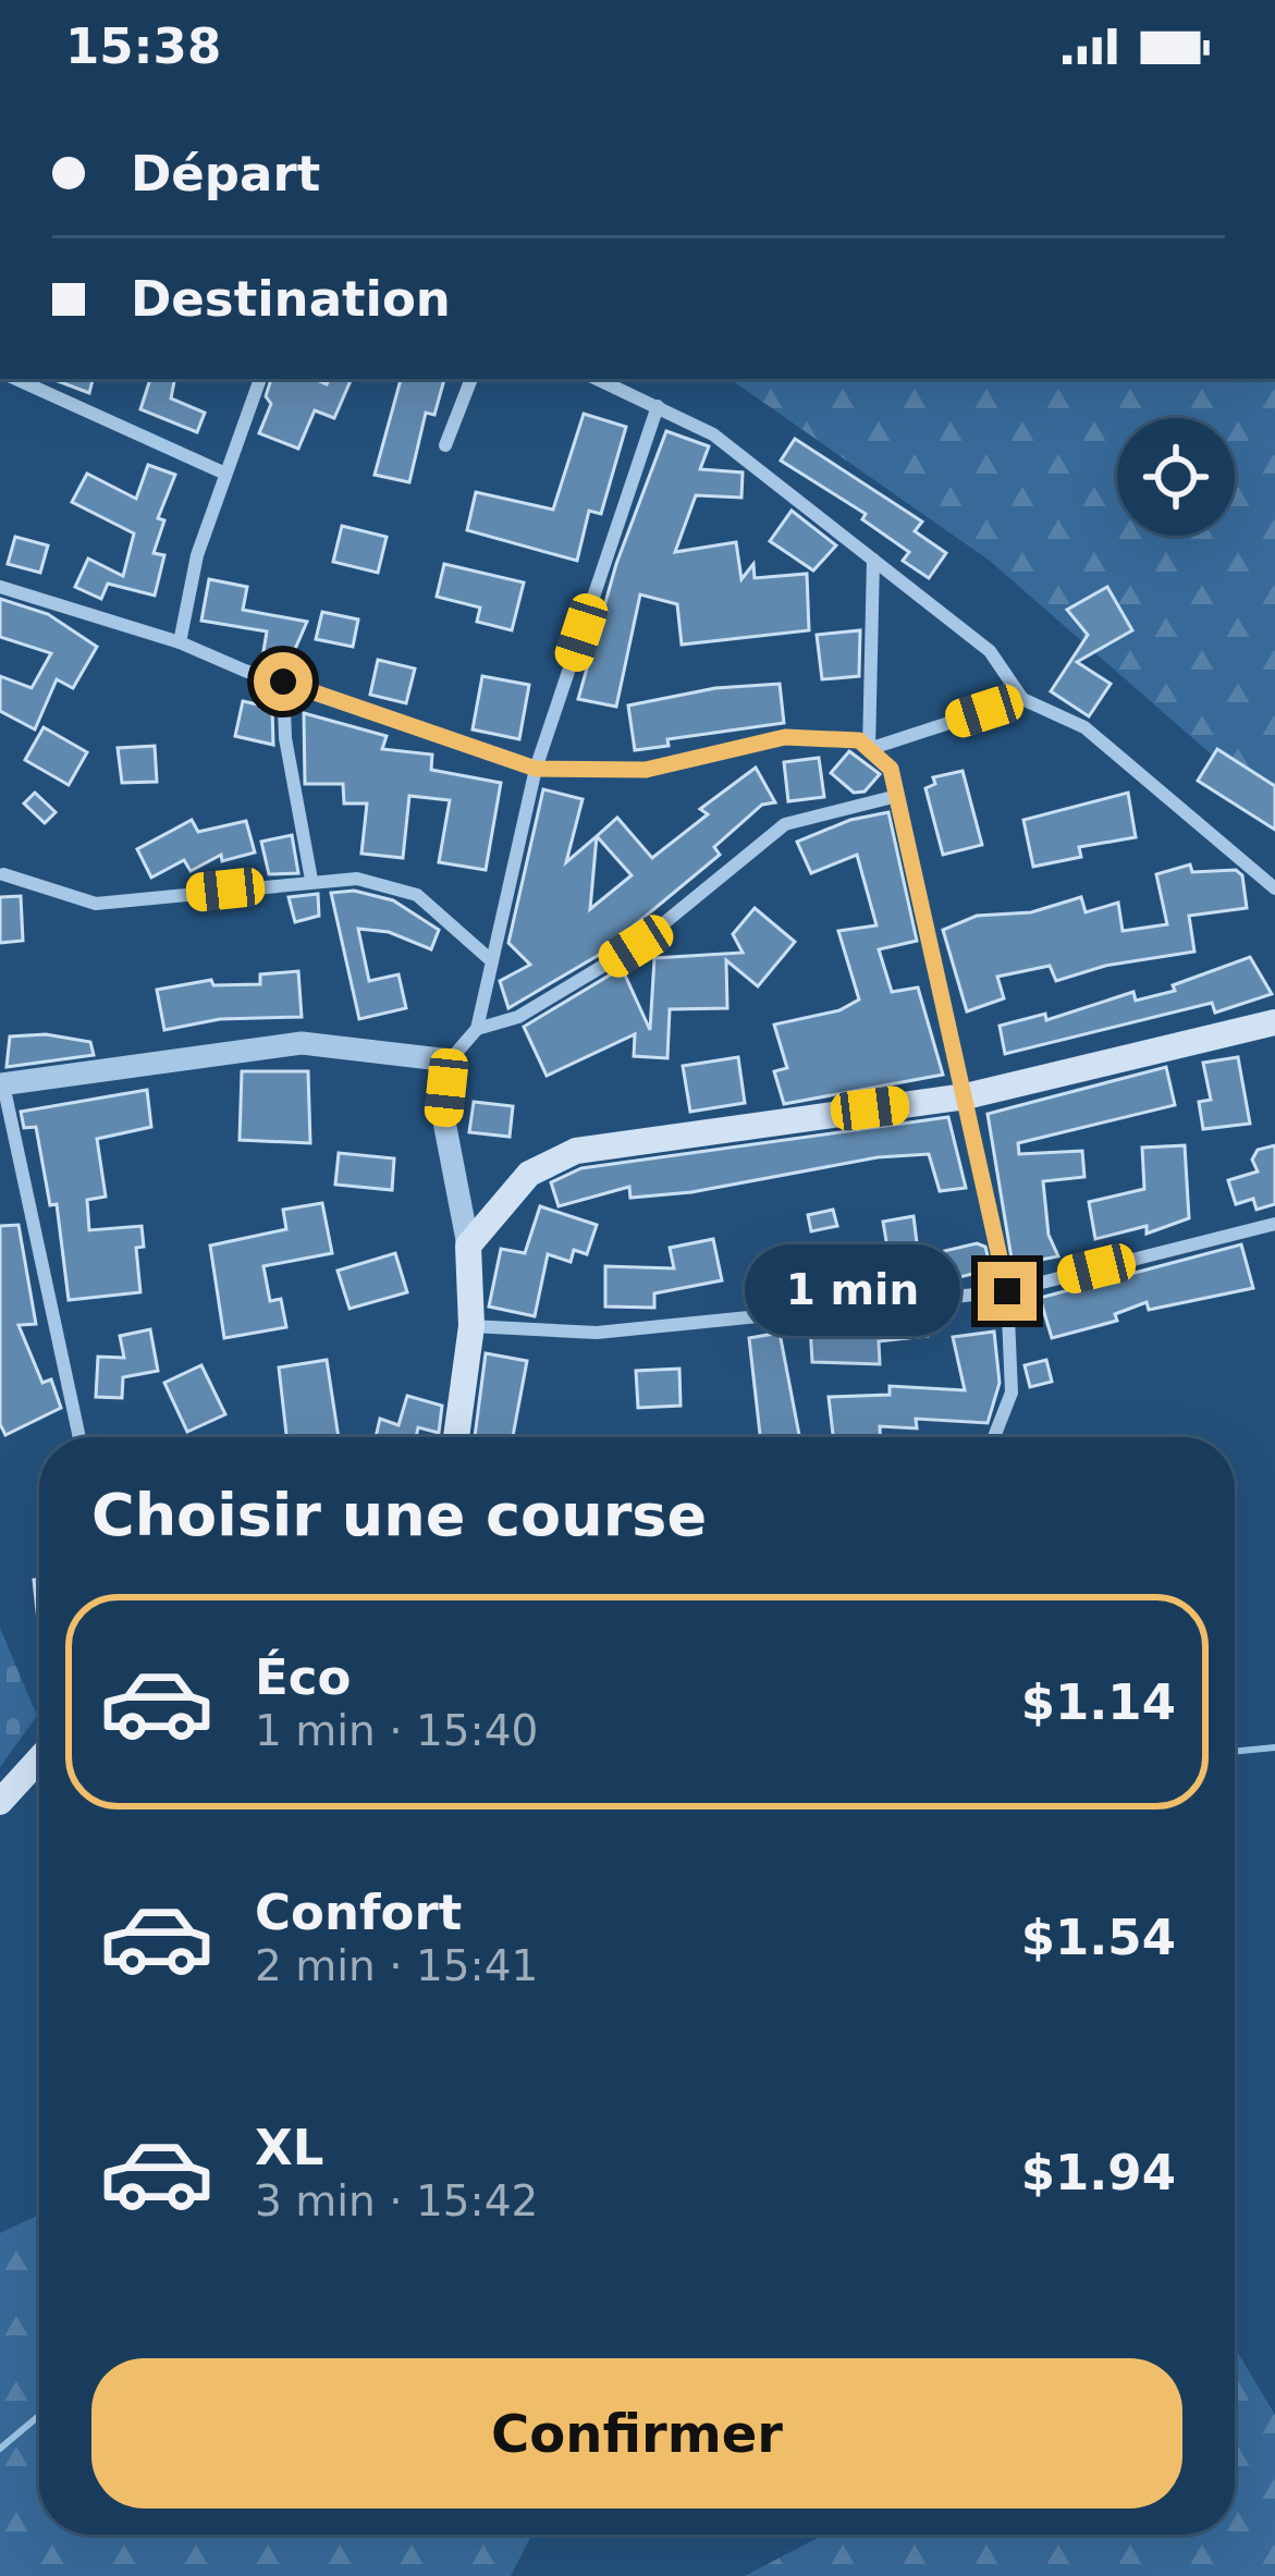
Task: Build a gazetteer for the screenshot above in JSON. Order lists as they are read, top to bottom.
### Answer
{
  "page": {
    "status": "15:38",
    "banner": ["Départ", "Destination"],
    "bubble": "1 min",
    "heading": "Choisir une course",
    "list": [
      {
        "name": "Éco",
        "note": "1 min · 15:40",
        "value": "$1.14"
      },
      {
        "name": "Confort",
        "note": "2 min · 15:41",
        "value": "$1.54"
      },
      {
        "name": "XL",
        "note": "3 min · 15:42",
        "value": "$1.94"
      }
    ],
    "buttons": "Confirmer"
  }
}
